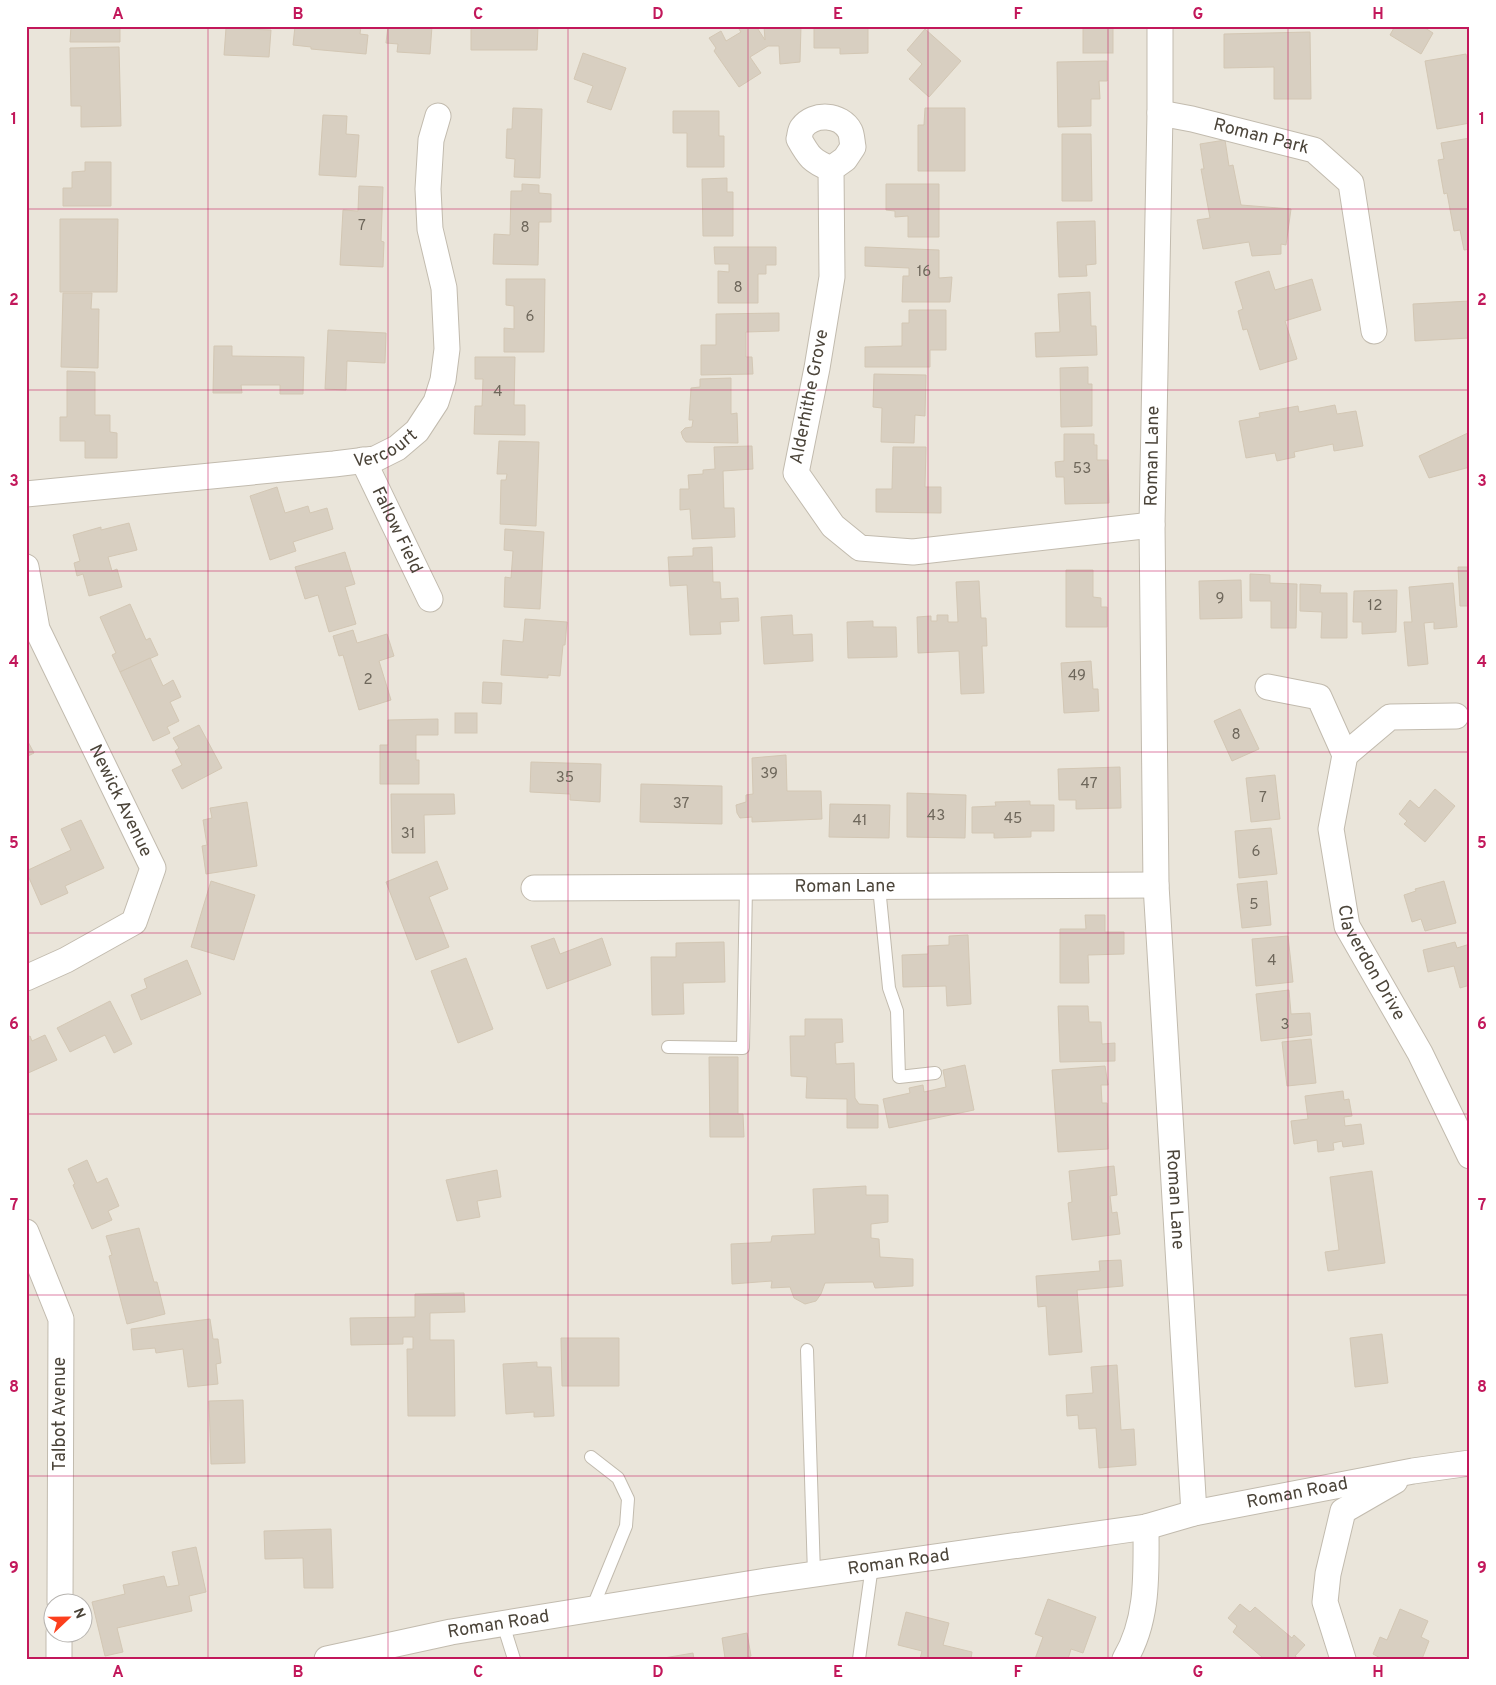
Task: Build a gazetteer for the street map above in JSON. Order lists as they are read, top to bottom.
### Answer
{
  "streets": {
    "street": [
      "Roman Park",
      "Alderhithe Grove",
      "Vercourt",
      "Roman Lane",
      "Fallow Field",
      "Newick Avenue",
      "Claverdon Drive",
      "Talbot Avenue",
      "Roman Road"
    ]
  },
  "crossings": [
    ["Roman Park", "Roman Lane"],
    ["Alderhithe Grove", "Roman Lane"],
    ["Vercourt", "Fallow Field"],
    ["Roman Lane", "Roman Road"]
  ],
  "house_numbers": [
    "7",
    "8",
    "16",
    "8",
    "6",
    "4",
    "53",
    "9",
    "12",
    "49",
    "2",
    "8",
    "39",
    "35",
    "47",
    "7",
    "37",
    "43",
    "45",
    "41",
    "31",
    "6",
    "5",
    "4",
    "3"
  ],
  "north": "right",
  "grid": {
    "columns": [
      "A",
      "B",
      "C",
      "D",
      "E",
      "F",
      "G",
      "H"
    ],
    "rows": [
      "1",
      "2",
      "3",
      "4",
      "5",
      "6",
      "7",
      "8",
      "9"
    ]
  }
}
